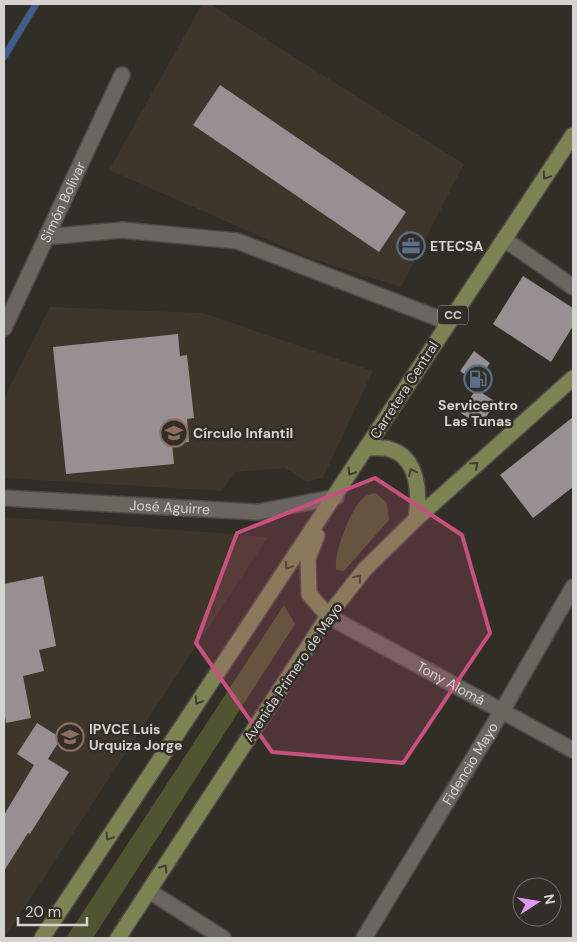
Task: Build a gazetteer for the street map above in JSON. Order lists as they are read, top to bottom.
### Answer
{
  "streets": {
    "main road": ["CC", "Carretera Central", "Avenida Primero de Mayo"],
    "street": [
      "Simón Bolivar",
      "José Aguirre",
      "Tony Alomá",
      "Fidencio Mayo"
    ]
  },
  "crossings": [
    ["CC", "Carretera Central"],
    ["CC", "José Aguirre"],
    ["Carretera Central", "José Aguirre"],
    ["Avenida Primero de Mayo", "Tony Alomá"],
    ["Tony Alomá", "Fidencio Mayo"]
  ],
  "one_way": ["Carretera Central"],
  "places": {
    "office": ["ETECSA"],
    "fuel station": ["Servicentro Las Tunas"],
    "school or university": ["Círculo Infantil", "IPVCE Luis Urquiza Jorge"]
  },
  "scale_bar": "20 m",
  "north": "right"
}
